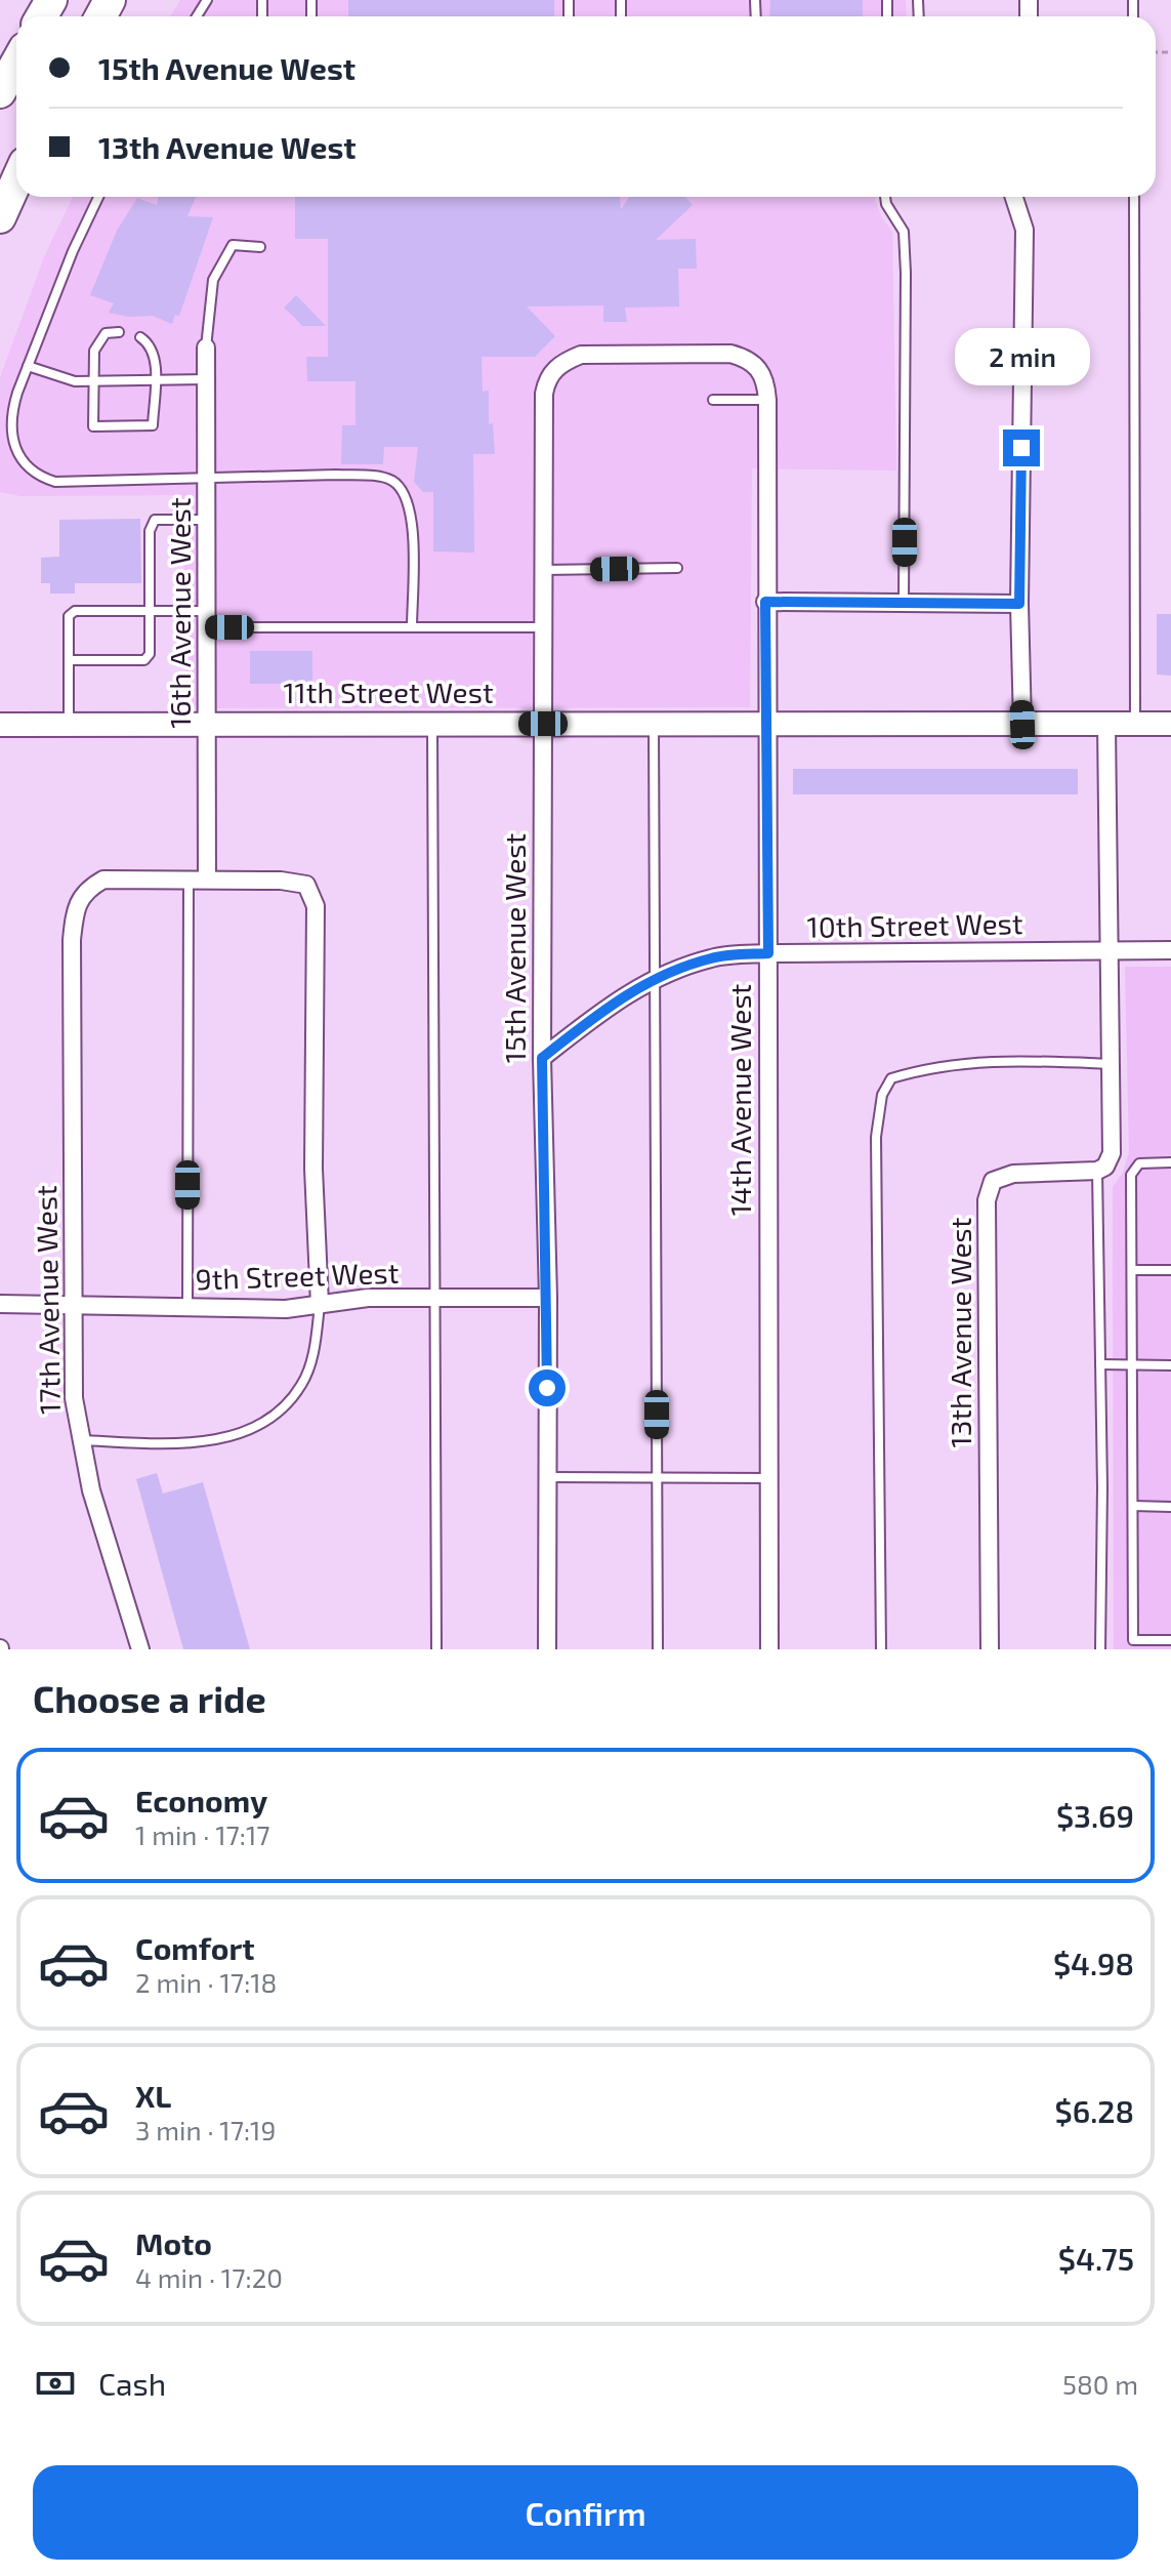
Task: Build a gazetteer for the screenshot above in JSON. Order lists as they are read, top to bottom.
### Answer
{
  "streets": {
    "main road": ["11th Street West"],
    "street": [
      "16th Avenue West",
      "10th Street West",
      "15th Avenue West",
      "14th Avenue West",
      "9th Street West",
      "17th Avenue West",
      "13th Avenue West"
    ]
  },
  "crossings": [
    ["16th Avenue West", "11th Street West"],
    ["11th Street West", "15th Avenue West"],
    ["11th Street West", "14th Avenue West"],
    ["10th Street West", "15th Avenue West"],
    ["10th Street West", "14th Avenue West"],
    ["15th Avenue West", "14th Avenue West"],
    ["15th Avenue West", "9th Street West"],
    ["9th Street West", "17th Avenue West"]
  ],
  "page": {
    "banner": ["15th Avenue West", "13th Avenue West"],
    "bubble": "2 min",
    "heading": "Choose a ride",
    "list": [
      {
        "name": "Economy",
        "note": "1 min · 17:17",
        "value": "$3.69"
      },
      {
        "name": "Comfort",
        "note": "2 min · 17:18",
        "value": "$4.98"
      },
      {
        "name": "XL",
        "note": "3 min · 17:19",
        "value": "$6.28"
      },
      {
        "name": "Moto",
        "note": "4 min · 17:20",
        "value": "$4.75"
      }
    ],
    "pay": ["Cash", "580 m"],
    "buttons": "Confirm"
  }
}
